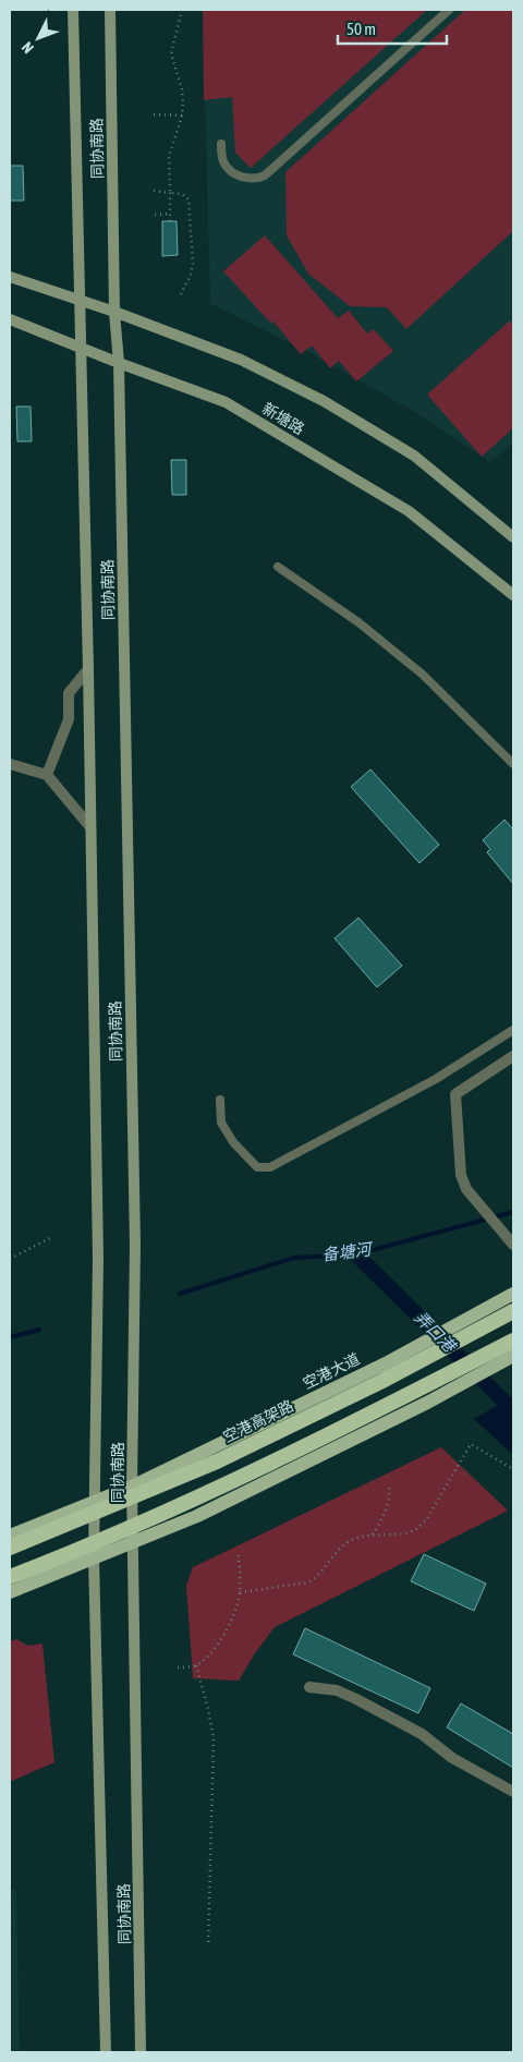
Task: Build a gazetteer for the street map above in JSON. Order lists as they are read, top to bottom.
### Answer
{
  "streets": {
    "highway": ["空港高架路"],
    "main road": ["同协南路", "新塘路", "空港大道"]
  },
  "crossings": [
    ["同协南路", "新塘路"],
    ["同协南路", "空港大道"]
  ],
  "water": ["备塘河", "弄口港"],
  "scale_bar": "50 m",
  "north": "bottom left"
}
